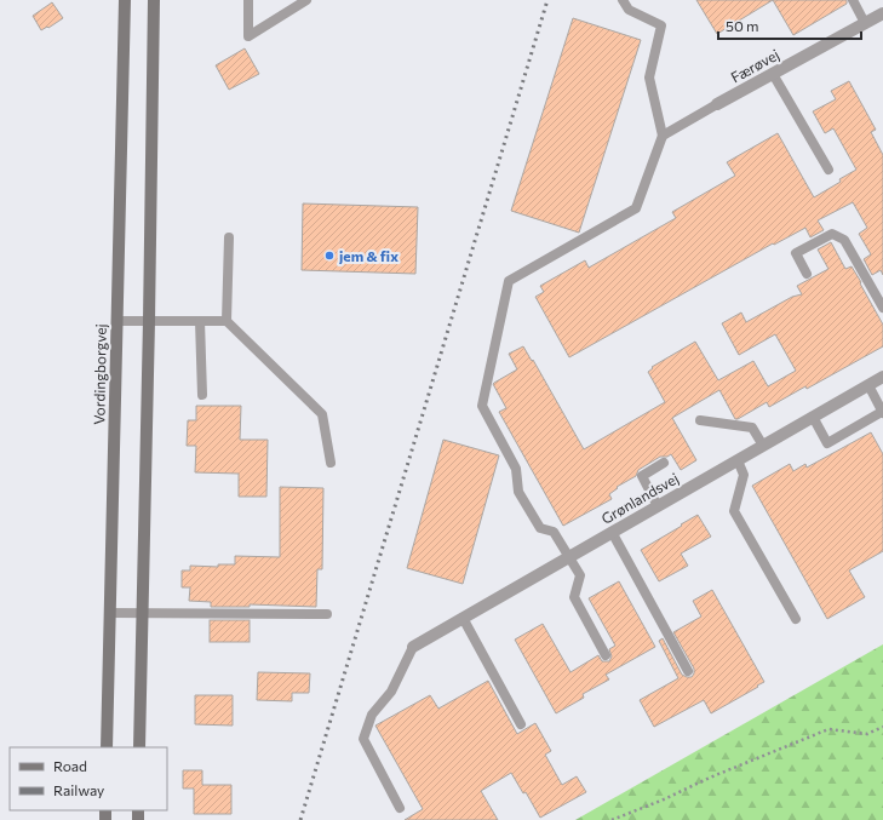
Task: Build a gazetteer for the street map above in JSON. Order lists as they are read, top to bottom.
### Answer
{
  "streets": {
    "main road": ["Vordingborgvej"],
    "street": ["Færøvej", "Grønlandsvej"]
  },
  "places": ["jem & fix"],
  "legend": ["Road", "Railway"],
  "scale_bar": "50 m"
}
